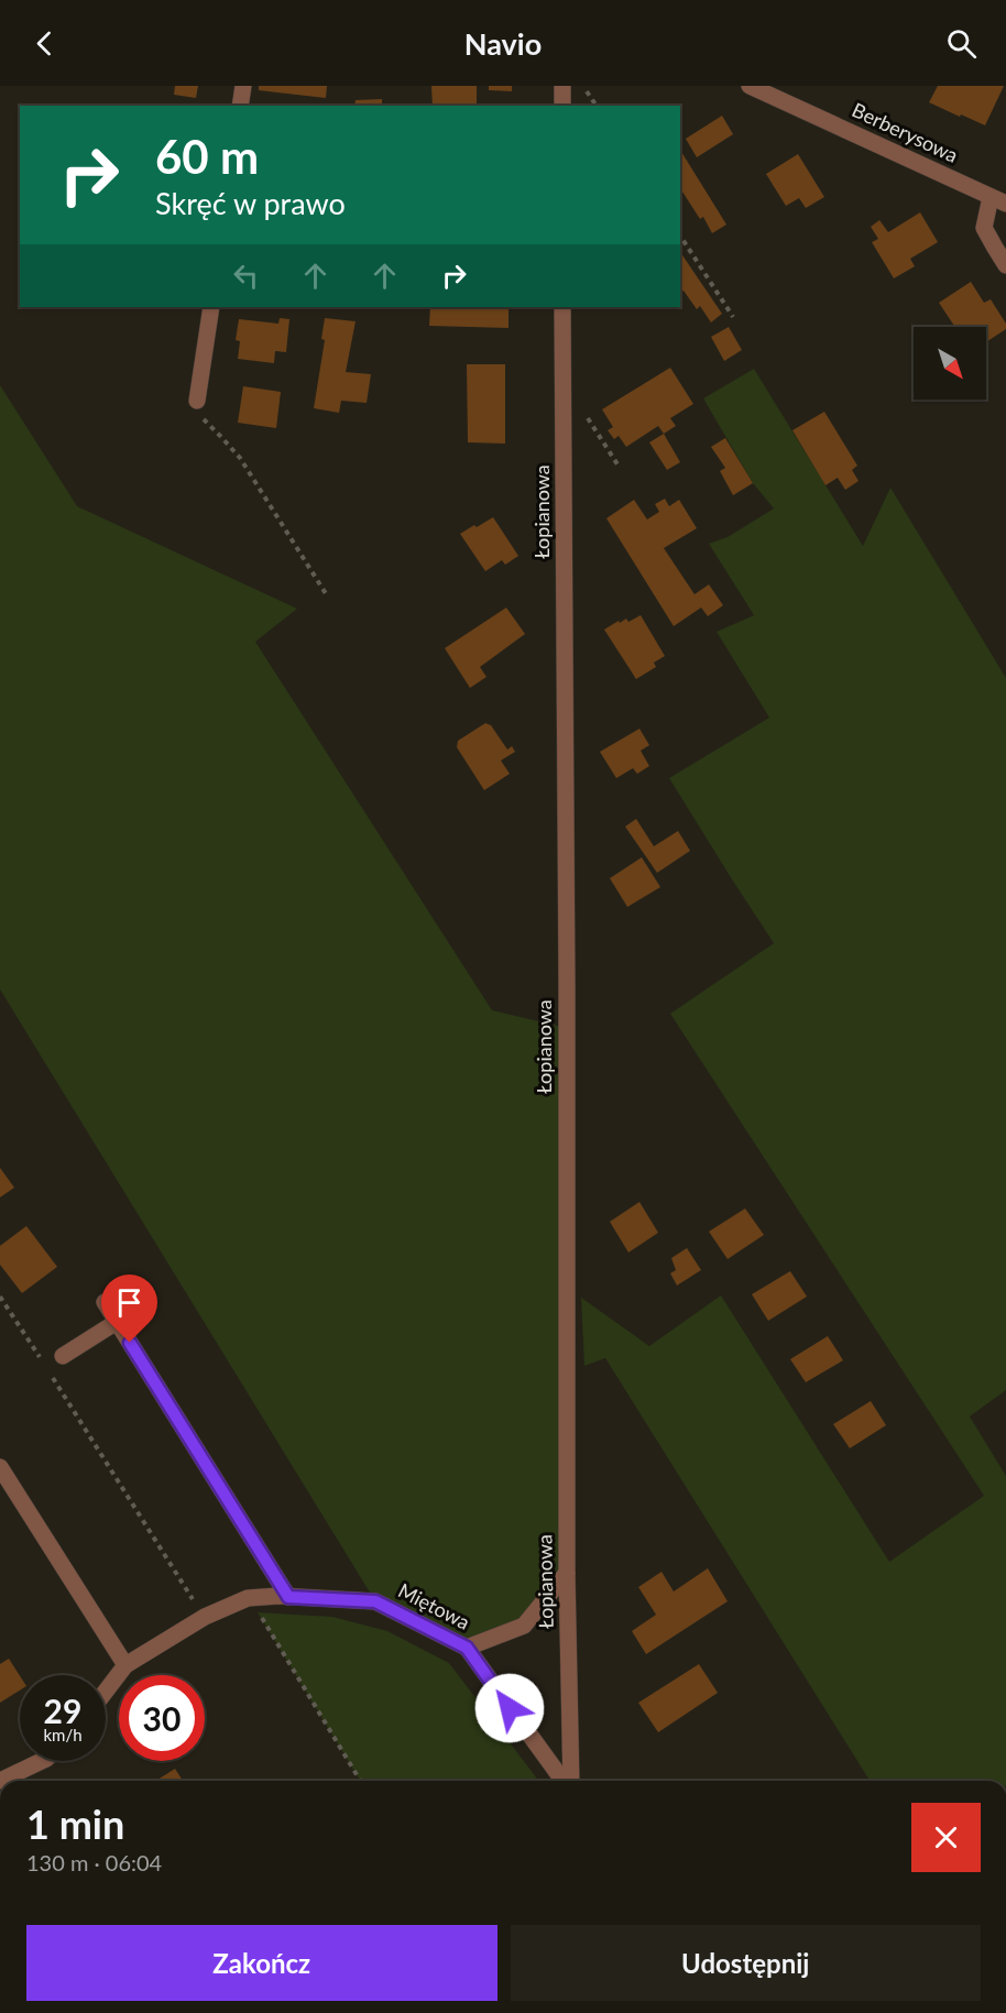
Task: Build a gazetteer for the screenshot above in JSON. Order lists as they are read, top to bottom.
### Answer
{
  "streets": {
    "street": ["Berberysowa", "Łopianowa", "Miętowa"]
  },
  "north": "bottom right",
  "page": {
    "header": "Navio",
    "turn": ["60 m", "Skręć w prawo"],
    "speed": "29 km/h",
    "limit": "30",
    "heading": ["1 min", "130 m · 06:04"],
    "buttons": ["Zakończ", "Udostępnij"]
  }
}
